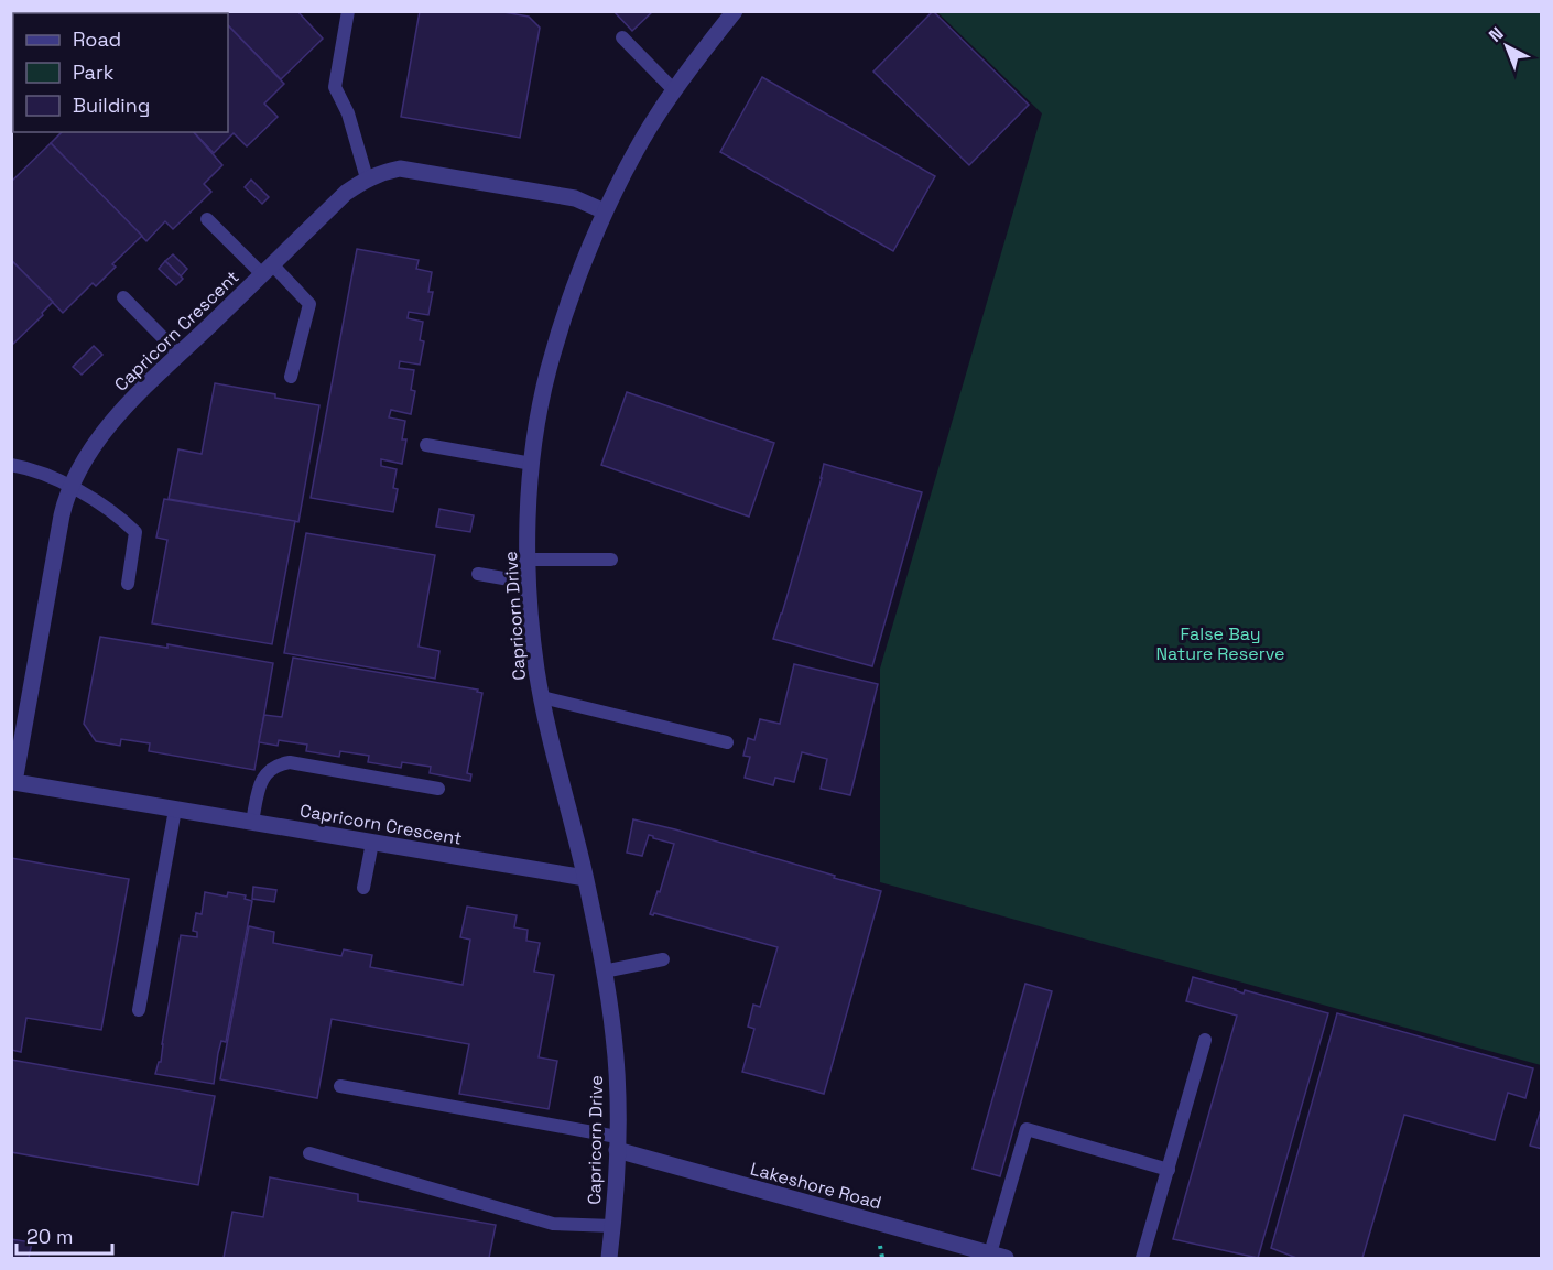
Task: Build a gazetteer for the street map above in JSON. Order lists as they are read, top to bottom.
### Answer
{
  "streets": {
    "street": ["Capricorn Crescent", "Capricorn Drive", "Lakeshore Road"]
  },
  "crossings": [
    ["Capricorn Crescent", "Capricorn Drive"],
    ["Capricorn Drive", "Lakeshore Road"]
  ],
  "parks": ["False Bay Nature Reserve"],
  "legend": ["Road", "Park", "Building"],
  "scale_bar": "20 m",
  "north": "top left"
}
